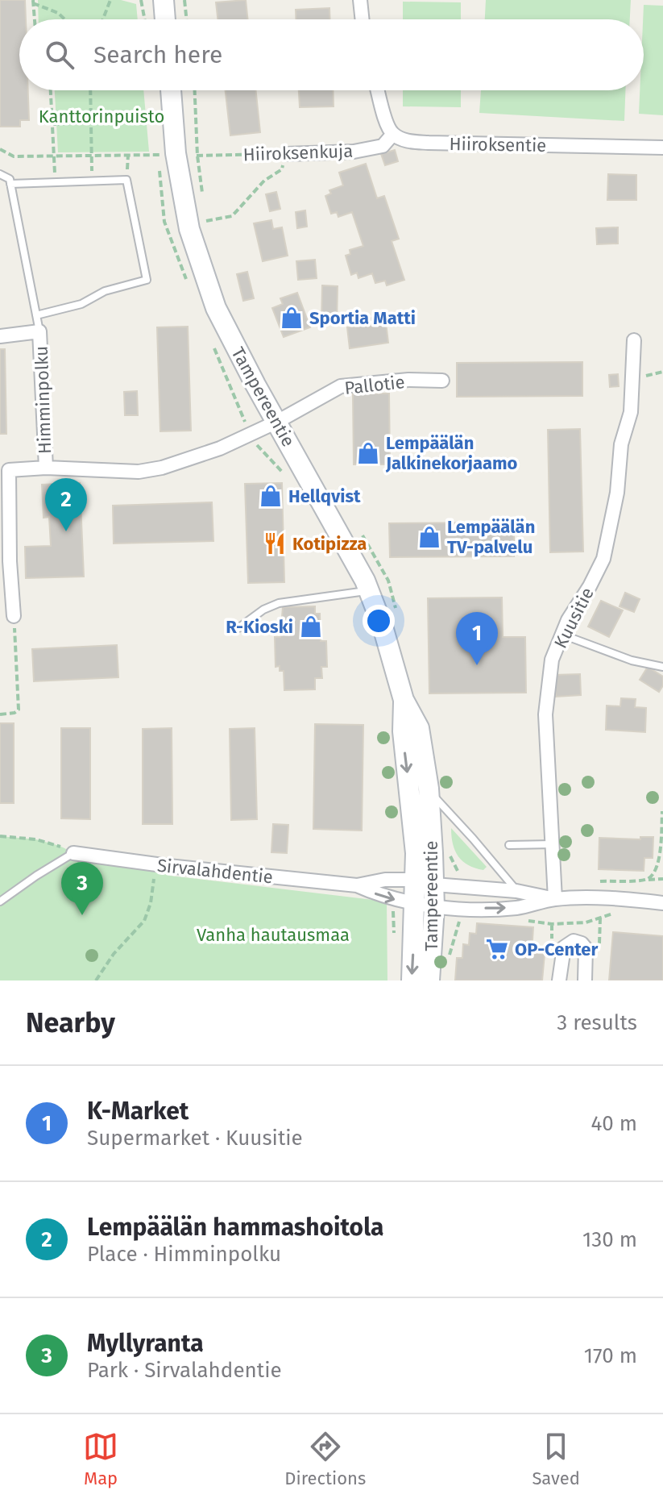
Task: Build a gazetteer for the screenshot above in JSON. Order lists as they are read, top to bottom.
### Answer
{
  "streets": {
    "main road": ["Tampereentie"],
    "street": [
      "Hiiroksentie",
      "Hiiroksenkuja",
      "Pallotie",
      "Himminpolku",
      "Kuusitie",
      "Sirvalahdentie"
    ]
  },
  "crossings": [
    ["Hiiroksentie", "Hiiroksenkuja"],
    ["Hiiroksenkuja", "Tampereentie"],
    ["Pallotie", "Tampereentie"],
    ["Pallotie", "Himminpolku"],
    ["Tampereentie", "Himminpolku"],
    ["Tampereentie", "Sirvalahdentie"],
    ["Kuusitie", "Sirvalahdentie"]
  ],
  "parks": ["Kanttorinpuisto", "Vanha hautausmaa"],
  "places": {
    "shop": [
      "Sportia Matti",
      "Lempäälän Jalkinekorjaamo",
      "Hellqvist",
      "Lempäälän TV-palvelu",
      "R-Kioski"
    ],
    "restaurant": ["Kotipizza"],
    "supermarket": ["OP-Center"]
  },
  "page": {
    "search": "Search here",
    "pins": ["2", "1", "3"],
    "heading": ["Nearby", "3 results"],
    "list": [
      {
        "mark": "1",
        "name": "K-Market",
        "note": "Supermarket · Kuusitie",
        "value": "40 m"
      },
      {
        "mark": "2",
        "name": "Lempäälän hammashoitola",
        "note": "Place · Himminpolku",
        "value": "130 m"
      },
      {
        "mark": "3",
        "name": "Myllyranta",
        "note": "Park · Sirvalahdentie",
        "value": "170 m"
      }
    ],
    "nav": ["Map", "Directions", "Saved"]
  }
}
